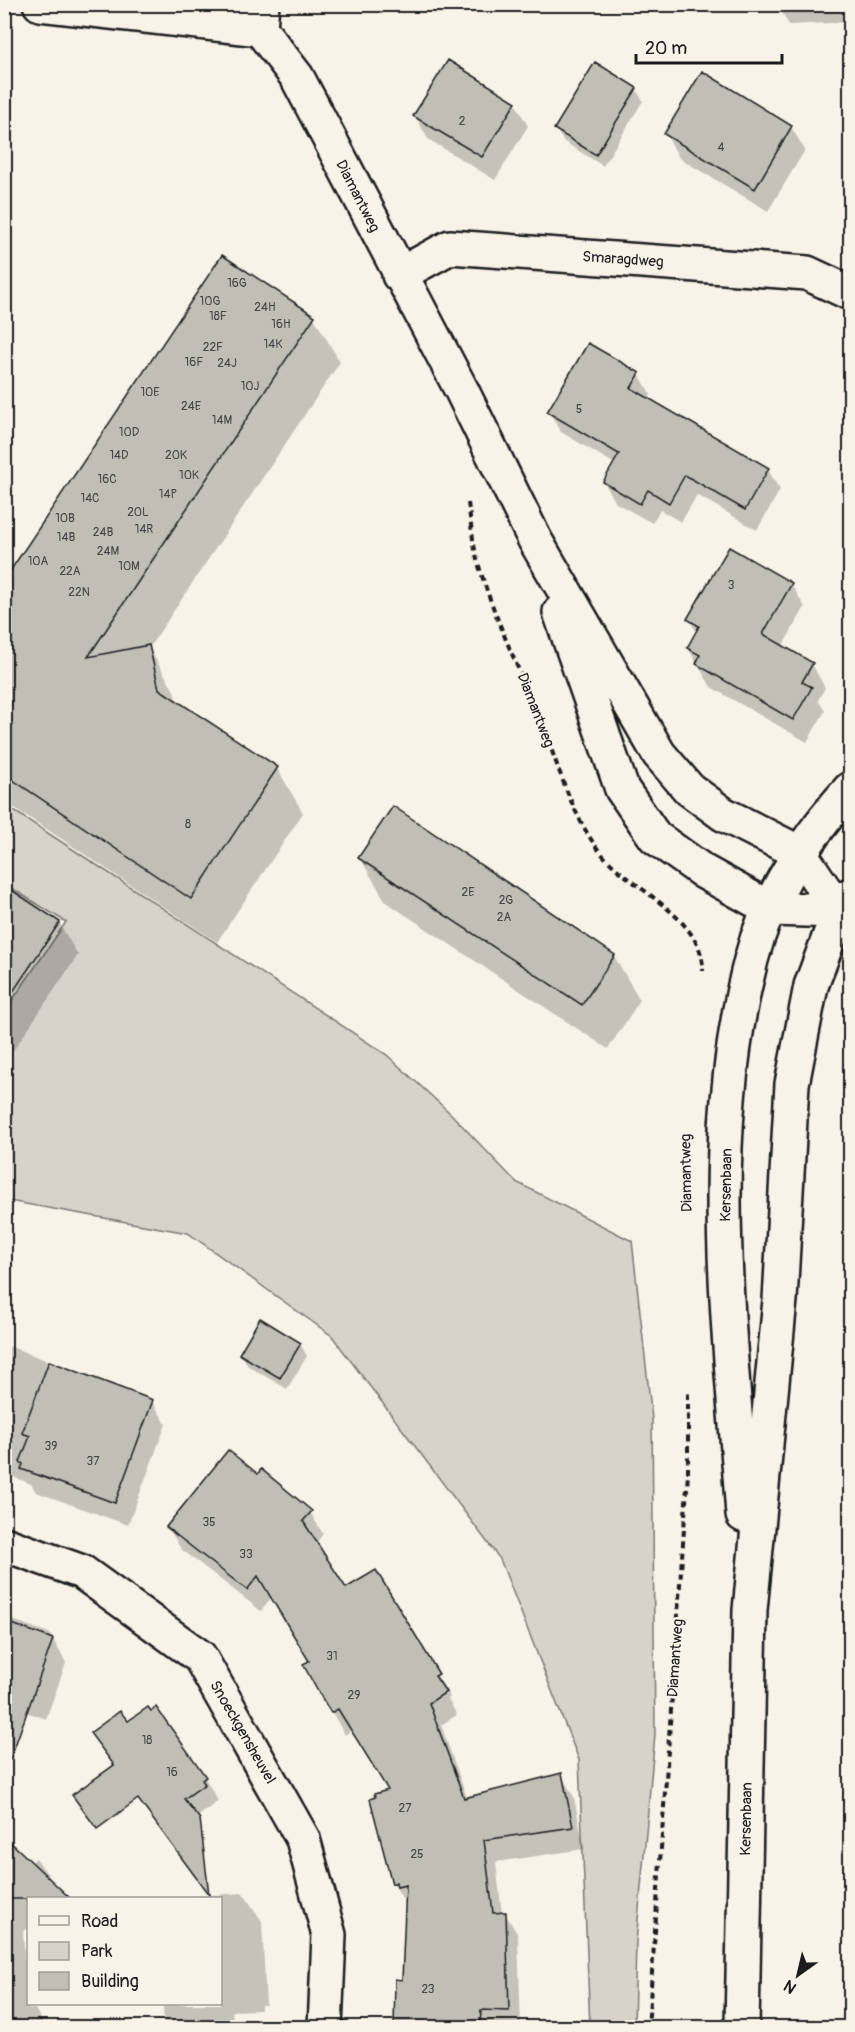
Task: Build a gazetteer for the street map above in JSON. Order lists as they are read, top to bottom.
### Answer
{
  "streets": {
    "street": [
      "Diamantweg",
      "Smaragdweg",
      "Kersenbaan",
      "Snoeckgensheuvel"
    ]
  },
  "crossings": [
    ["Diamantweg", "Smaragdweg"],
    ["Diamantweg", "Kersenbaan"]
  ],
  "house_numbers": [
    "2",
    "4",
    "16G",
    "10G",
    "24H",
    "18F",
    "16H",
    "14K",
    "22F",
    "16F",
    "24J",
    "10J",
    "10E",
    "24E",
    "5",
    "14M",
    "10D",
    "14D",
    "20K",
    "10K",
    "16C",
    "14P",
    "14C",
    "20L",
    "10B",
    "14R",
    "24B",
    "14B",
    "24M",
    "10A",
    "10M",
    "22A",
    "3",
    "22N",
    "8",
    "2E",
    "2G",
    "2A",
    "39",
    "37",
    "35",
    "33",
    "31",
    "29",
    "18",
    "16",
    "27",
    "25",
    "23"
  ],
  "legend": ["Road", "Park", "Building"],
  "scale_bar": "20 m",
  "north": "bottom left"
}
